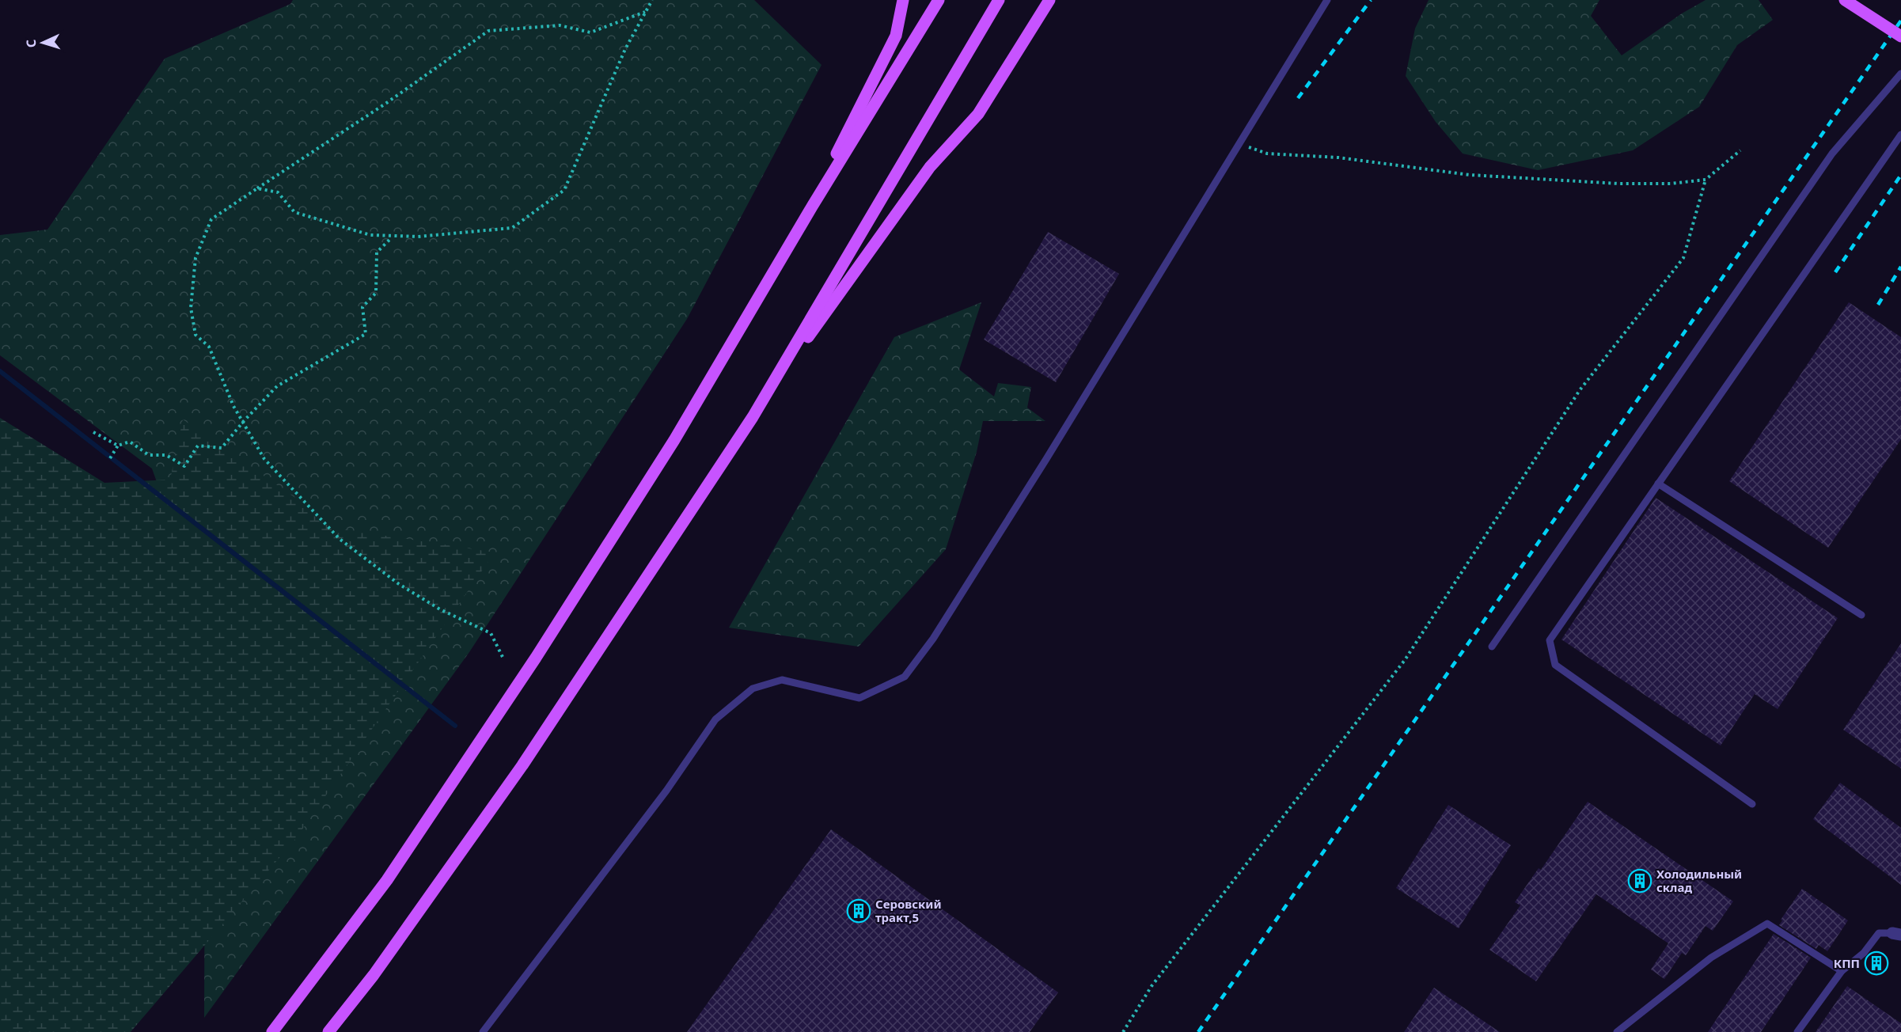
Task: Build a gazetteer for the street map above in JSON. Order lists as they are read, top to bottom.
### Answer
{
  "places": {
    "building": ["Холодильный склад", "Серовский тракт,5", "КПП"]
  },
  "north": "left"
}
